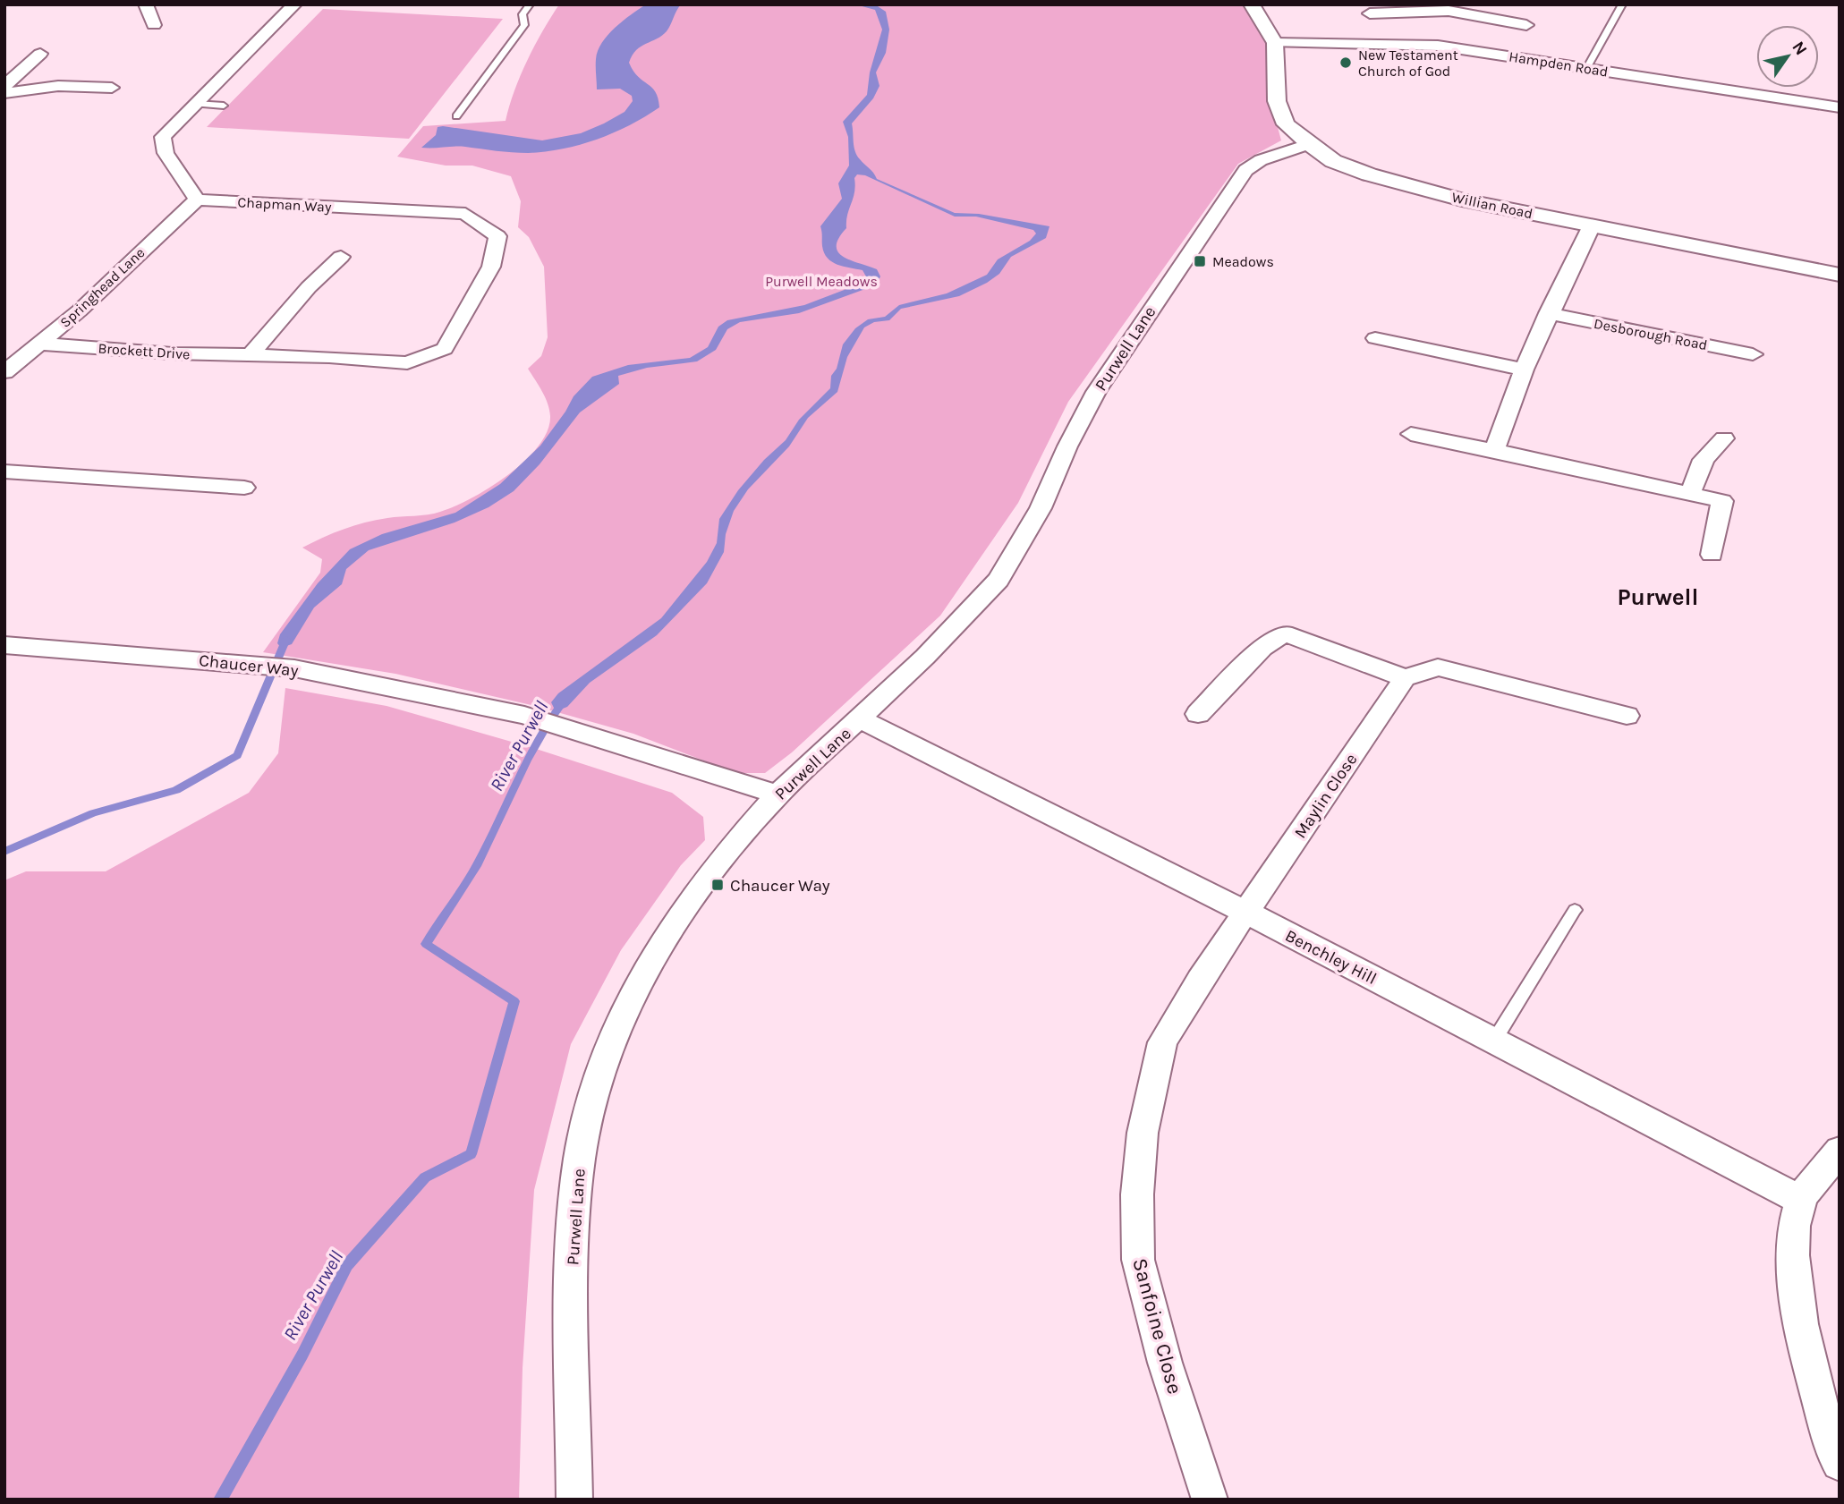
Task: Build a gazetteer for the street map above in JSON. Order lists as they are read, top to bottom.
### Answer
{
  "streets": {
    "street": [
      "Hampden Road",
      "Chapman Way",
      "Willian Road",
      "Springhead Lane",
      "Desborough Road",
      "Purwell Lane",
      "Brockett Drive",
      "Chaucer Way",
      "Maylin Close",
      "Benchley Hill",
      "Sanfoine Close"
    ]
  },
  "crossings": [
    ["Hampden Road", "Willian Road"],
    ["Chapman Way", "Springhead Lane"],
    ["Chapman Way", "Brockett Drive"],
    ["Willian Road", "Purwell Lane"],
    ["Springhead Lane", "Brockett Drive"],
    ["Purwell Lane", "Chaucer Way"],
    ["Purwell Lane", "Benchley Hill"],
    ["Maylin Close", "Benchley Hill"],
    ["Maylin Close", "Sanfoine Close"],
    ["Benchley Hill", "Sanfoine Close"]
  ],
  "districts": ["Purwell"],
  "water": ["River Purwell"],
  "parks": ["Purwell Meadows"],
  "places": {
    "other": ["New Testament Church of God"],
    "transit": ["Meadows", "Chaucer Way"]
  },
  "north": "top right"
}
